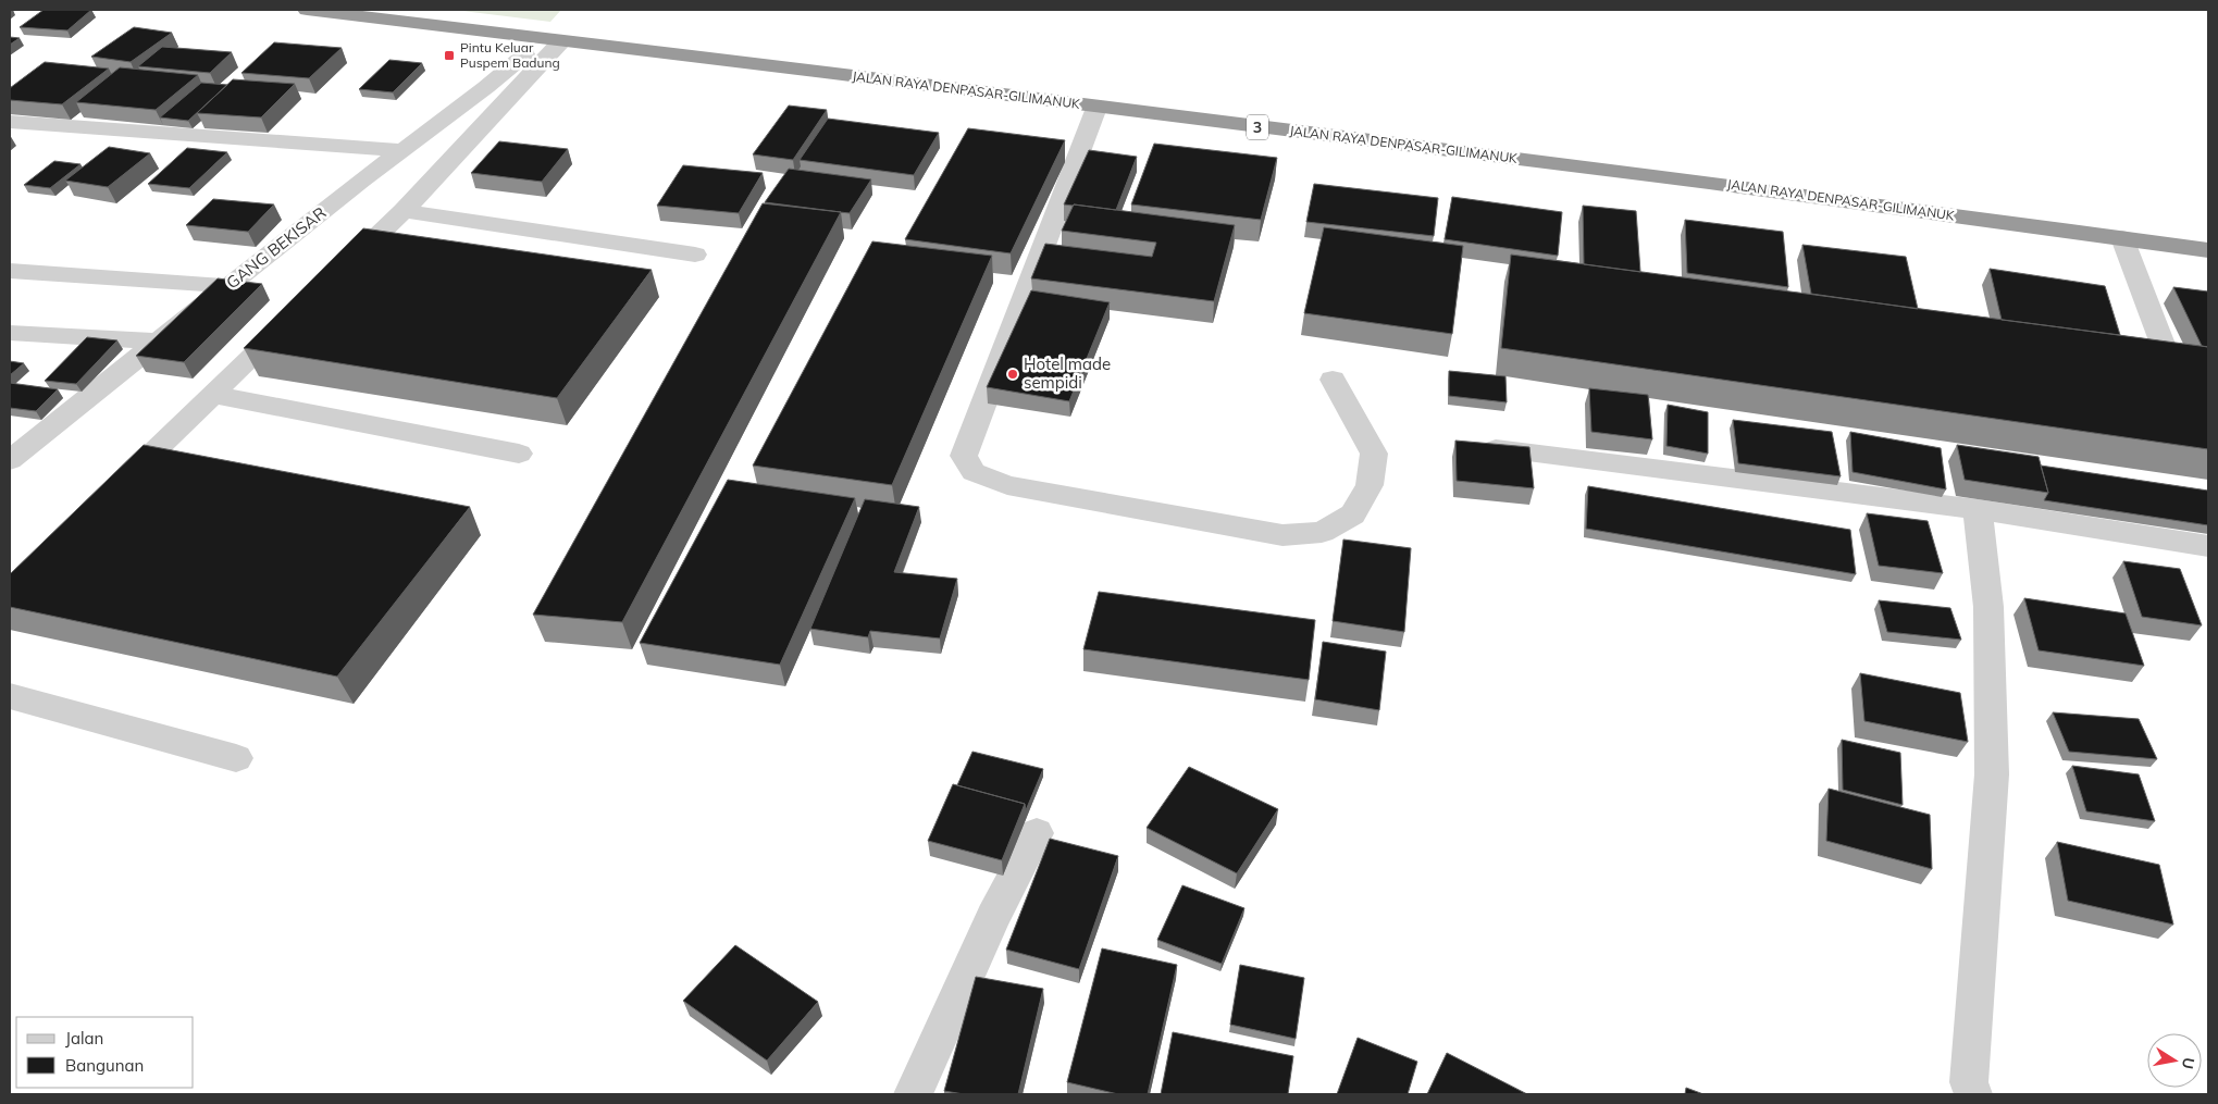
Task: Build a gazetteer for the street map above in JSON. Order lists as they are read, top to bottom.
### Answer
{
  "streets": {
    "highway": ["JALAN RAYA DENPASAR-GILIMANUK", "3"],
    "street": ["GANG BEKISAR"]
  },
  "crossings": [
    ["JALAN RAYA DENPASAR-GILIMANUK", "GANG BEKISAR"]
  ],
  "places": {
    "transit": ["Pintu Keluar Puspem Badung"],
    "other": ["Hotel made sempidi"]
  },
  "legend": ["Jalan", "Bangunan"],
  "north": "right"
}
